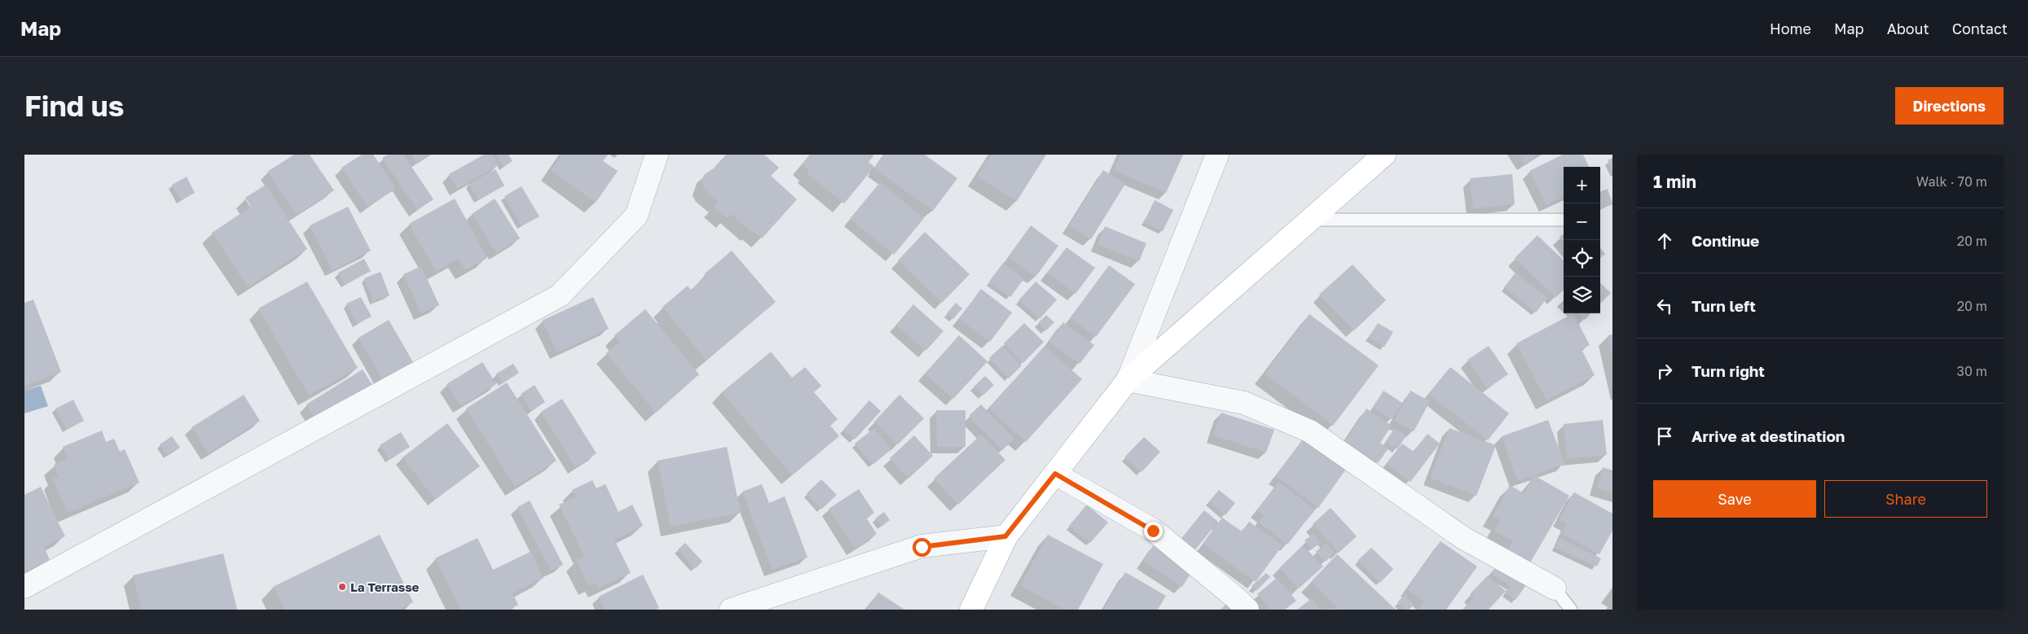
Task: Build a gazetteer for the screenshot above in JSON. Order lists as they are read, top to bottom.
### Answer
{
  "places": ["La Terrasse"],
  "page": {
    "header": "Map",
    "nav": [
      "Home",
      "Map",
      "About",
      "Contact"
    ],
    "buttons": [
      "Directions",
      ["Save", "Share"]
    ],
    "title": "Find us",
    "heading": ["1 min", "Walk · 70 m"],
    "map_buttons": ["+", "−"],
    "list": [
      ["Continue", "20 m"],
      ["Turn left", "20 m"],
      ["Turn right", "30 m"],
      "Arrive at destination"
    ]
  }
}
